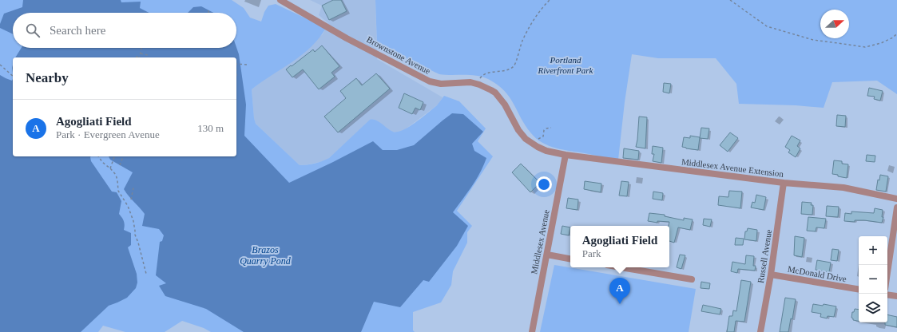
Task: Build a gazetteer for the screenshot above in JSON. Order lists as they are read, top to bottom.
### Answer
{
  "streets": {
    "street": [
      "Brownstone Avenue",
      "Middlesex Avenue Extension",
      "Middlesex Avenue",
      "Russell Avenue",
      "McDonald Drive"
    ]
  },
  "crossings": [
    ["Brownstone Avenue", "Middlesex Avenue Extension"],
    ["Brownstone Avenue", "Middlesex Avenue"],
    ["Middlesex Avenue Extension", "Middlesex Avenue"],
    ["Middlesex Avenue Extension", "Russell Avenue"],
    ["Russell Avenue", "McDonald Drive"]
  ],
  "water": ["Brazos Quarry Pond"],
  "parks": ["Portland Riverfront Park"],
  "north": "right",
  "page": {
    "search": "Search here",
    "heading": "Nearby",
    "list": [
      {
        "mark": "A",
        "name": "Agogliati Field",
        "note": "Park · Evergreen Avenue",
        "value": "130 m"
      }
    ],
    "popup": ["Agogliati Field", "Park"],
    "map_buttons": ["+", "−"],
    "pins": "A"
  }
}
